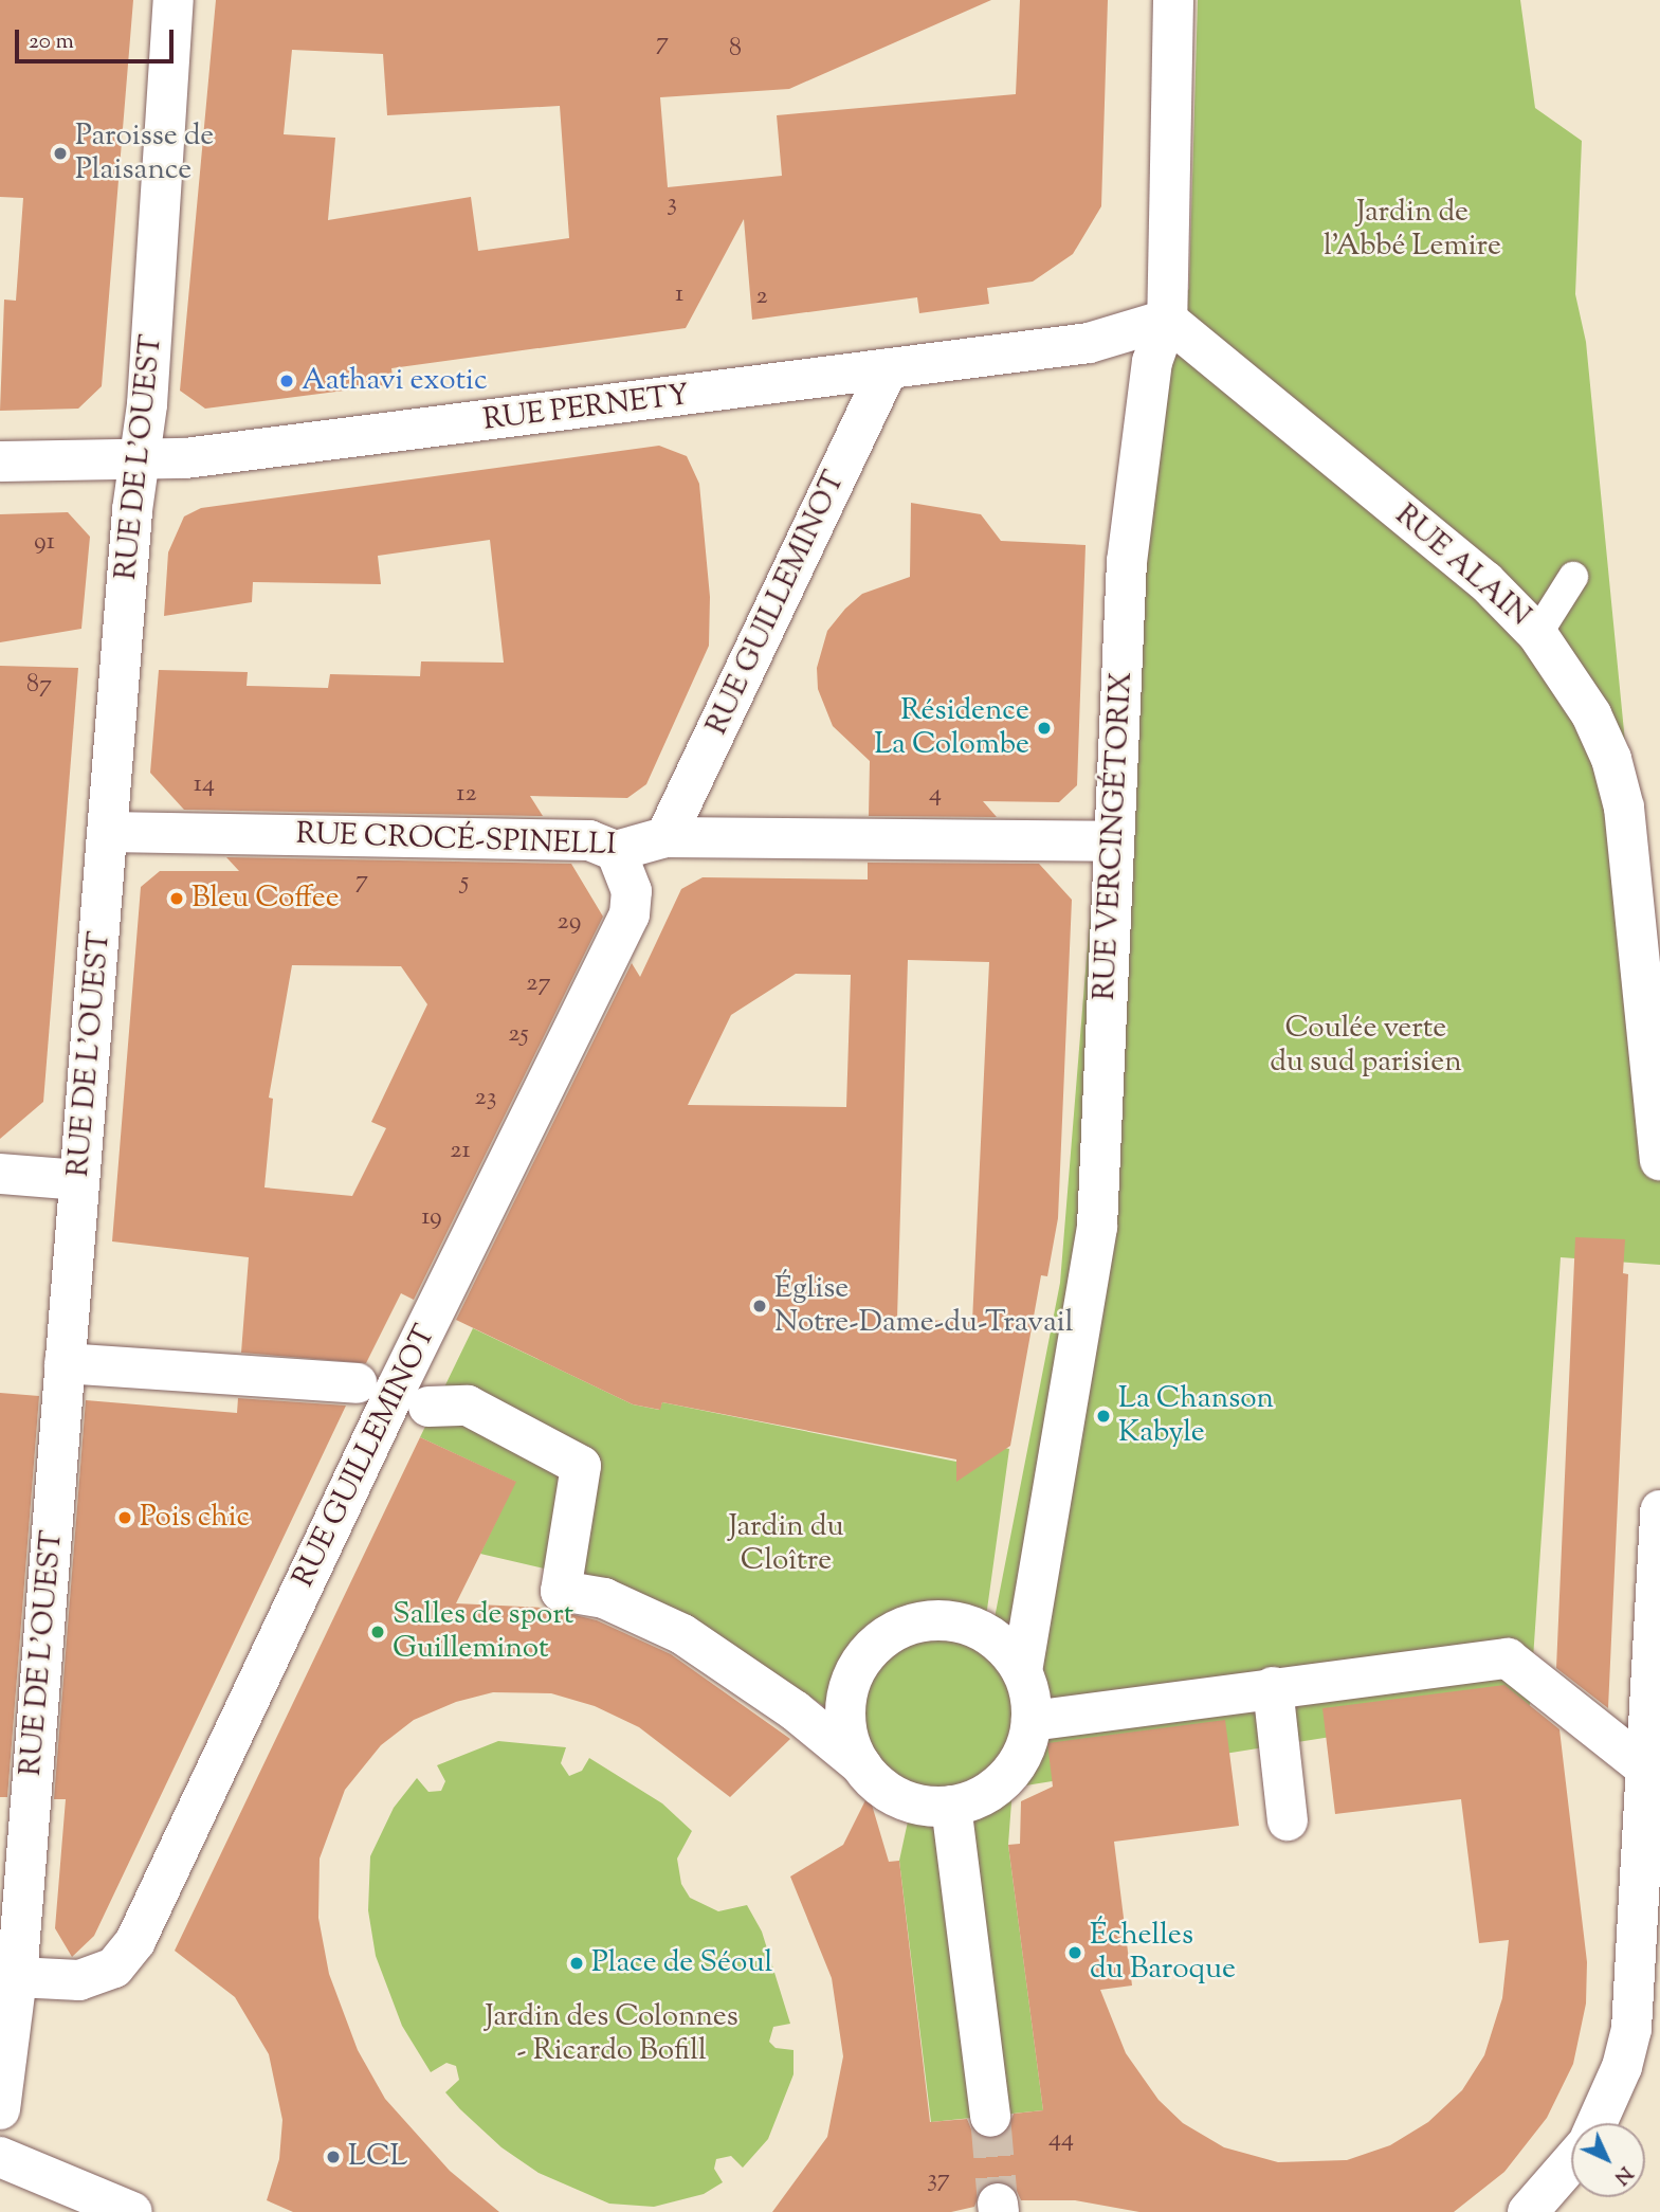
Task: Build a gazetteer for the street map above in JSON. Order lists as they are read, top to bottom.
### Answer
{
  "streets": {
    "street": [
      "RUE PERNETY",
      "RUE DE L'OUEST",
      "RUE ALAIN",
      "RUE GUILLEMINOT",
      "RUE VERCINGÉTORIX",
      "RUE CROCÉ-SPINELLI"
    ]
  },
  "crossings": [
    ["RUE PERNETY", "RUE DE L'OUEST"],
    ["RUE PERNETY", "RUE ALAIN"],
    ["RUE PERNETY", "RUE GUILLEMINOT"],
    ["RUE PERNETY", "RUE VERCINGÉTORIX"],
    ["RUE DE L'OUEST", "RUE GUILLEMINOT"],
    ["RUE DE L'OUEST", "RUE CROCÉ-SPINELLI"],
    ["RUE ALAIN", "RUE VERCINGÉTORIX"],
    ["RUE GUILLEMINOT", "RUE CROCÉ-SPINELLI"],
    ["RUE VERCINGÉTORIX", "RUE CROCÉ-SPINELLI"]
  ],
  "parks": [
    "Jardin de l'Abbé Lemire",
    "Coulée verte du sud parisien",
    "Jardin du Cloître",
    "Jardin des Colonnes - Ricardo Bofill"
  ],
  "places": [
    "Paroisse de Plaisance",
    "Aathavi exotic",
    "Résidence La Colombe",
    "Bleu Coffee",
    "Église Notre-Dame-du-Travail",
    "La Chanson Kabyle",
    "Pois chic",
    "Salles de sport Guilleminot",
    "Échelles du Baroque",
    "Place de Séoul",
    "LCL"
  ],
  "house_numbers": [
    "7",
    "8",
    "3",
    "1",
    "2",
    "91",
    "87",
    "14",
    "12",
    "4",
    "7",
    "5",
    "29",
    "27",
    "25",
    "23",
    "21",
    "19",
    "44",
    "37"
  ],
  "scale_bar": "20 m",
  "north": "bottom right"
}
